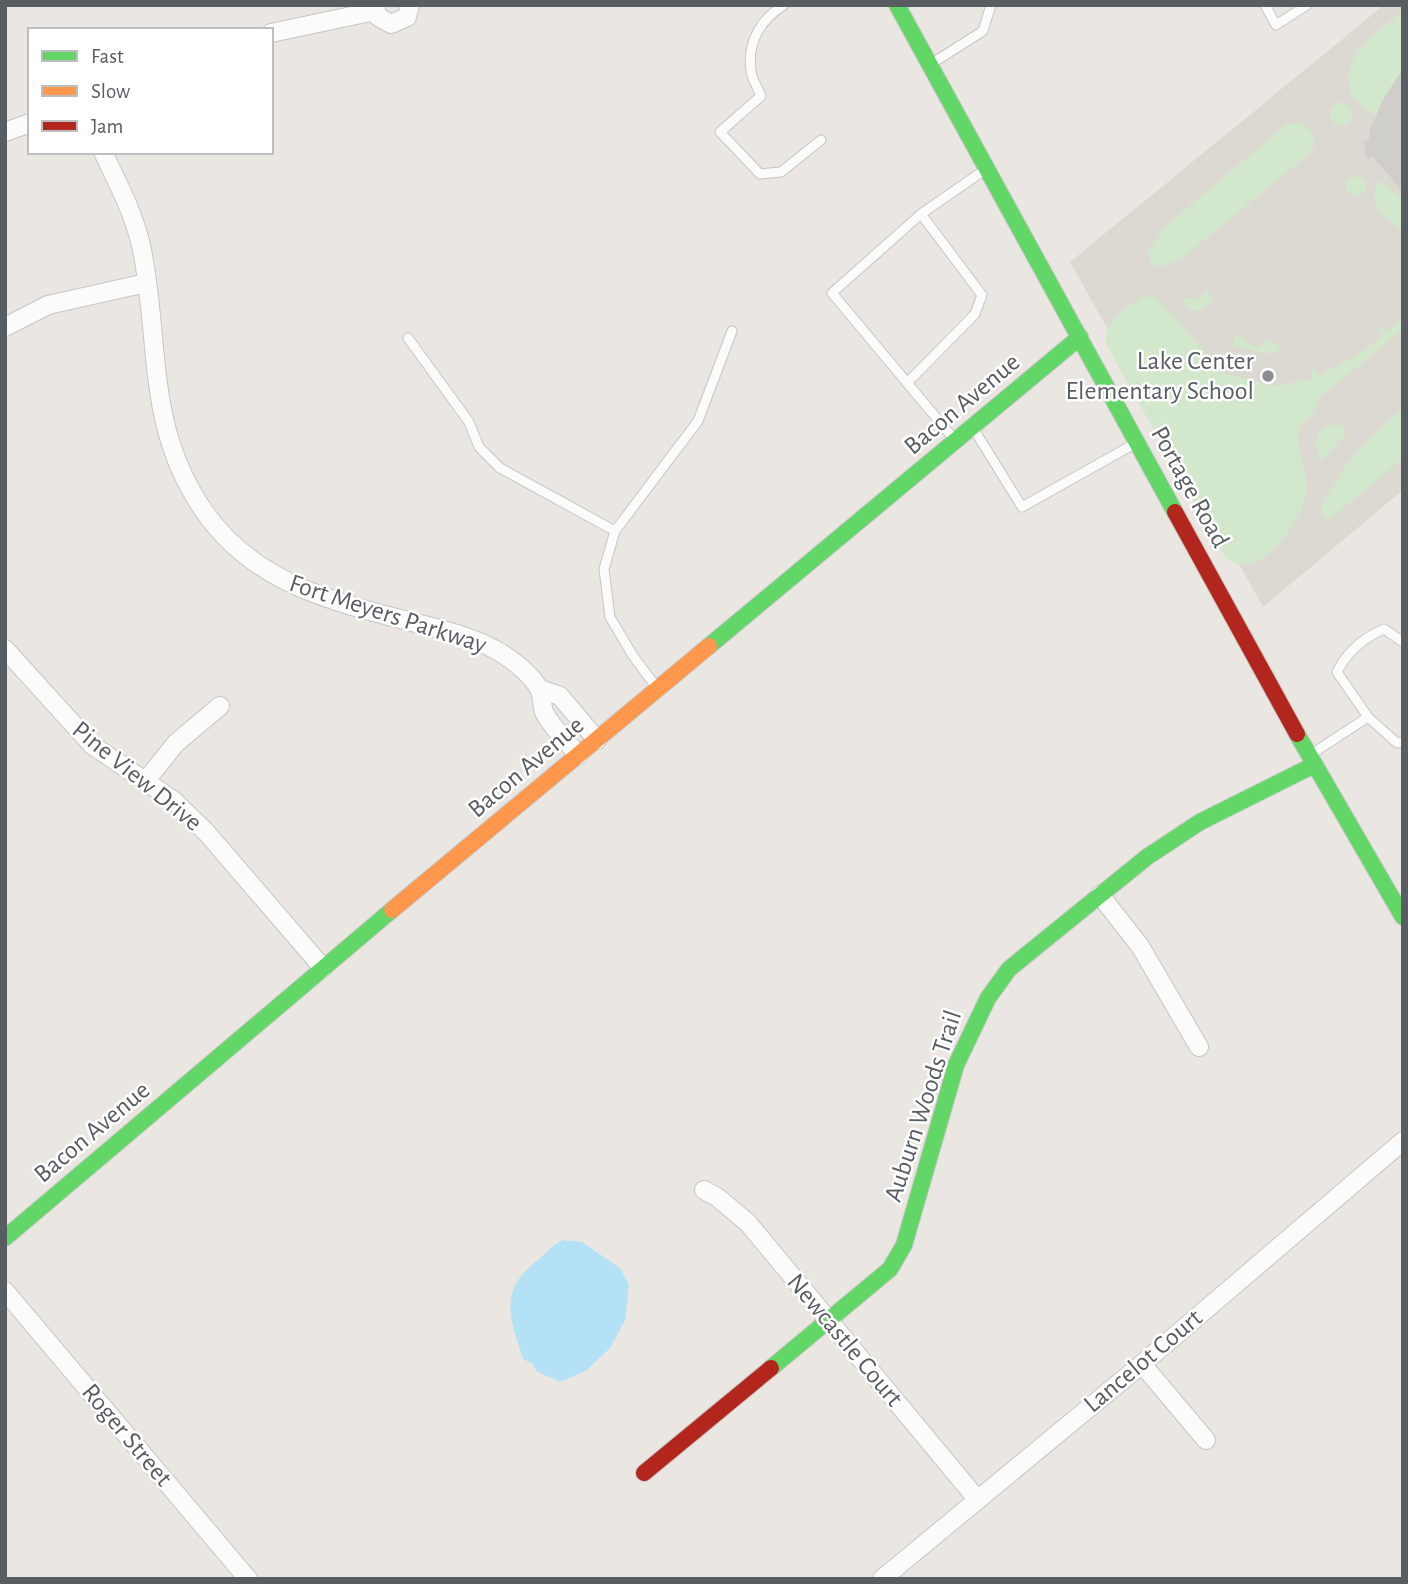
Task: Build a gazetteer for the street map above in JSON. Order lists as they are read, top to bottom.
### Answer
{
  "streets": {
    "street": [
      "Bacon Avenue",
      "Portage Road",
      "Fort Meyers Parkway",
      "Pine View Drive",
      "Auburn Woods Trail",
      "Newcastle Court",
      "Lancelot Court",
      "Roger Street"
    ]
  },
  "crossings": [
    ["Bacon Avenue", "Portage Road"],
    ["Bacon Avenue", "Fort Meyers Parkway"],
    ["Bacon Avenue", "Pine View Drive"],
    ["Portage Road", "Auburn Woods Trail"],
    ["Auburn Woods Trail", "Newcastle Court"],
    ["Newcastle Court", "Lancelot Court"]
  ],
  "places": ["Lake Center Elementary School"],
  "legend": ["Fast", "Slow", "Jam"]
}
